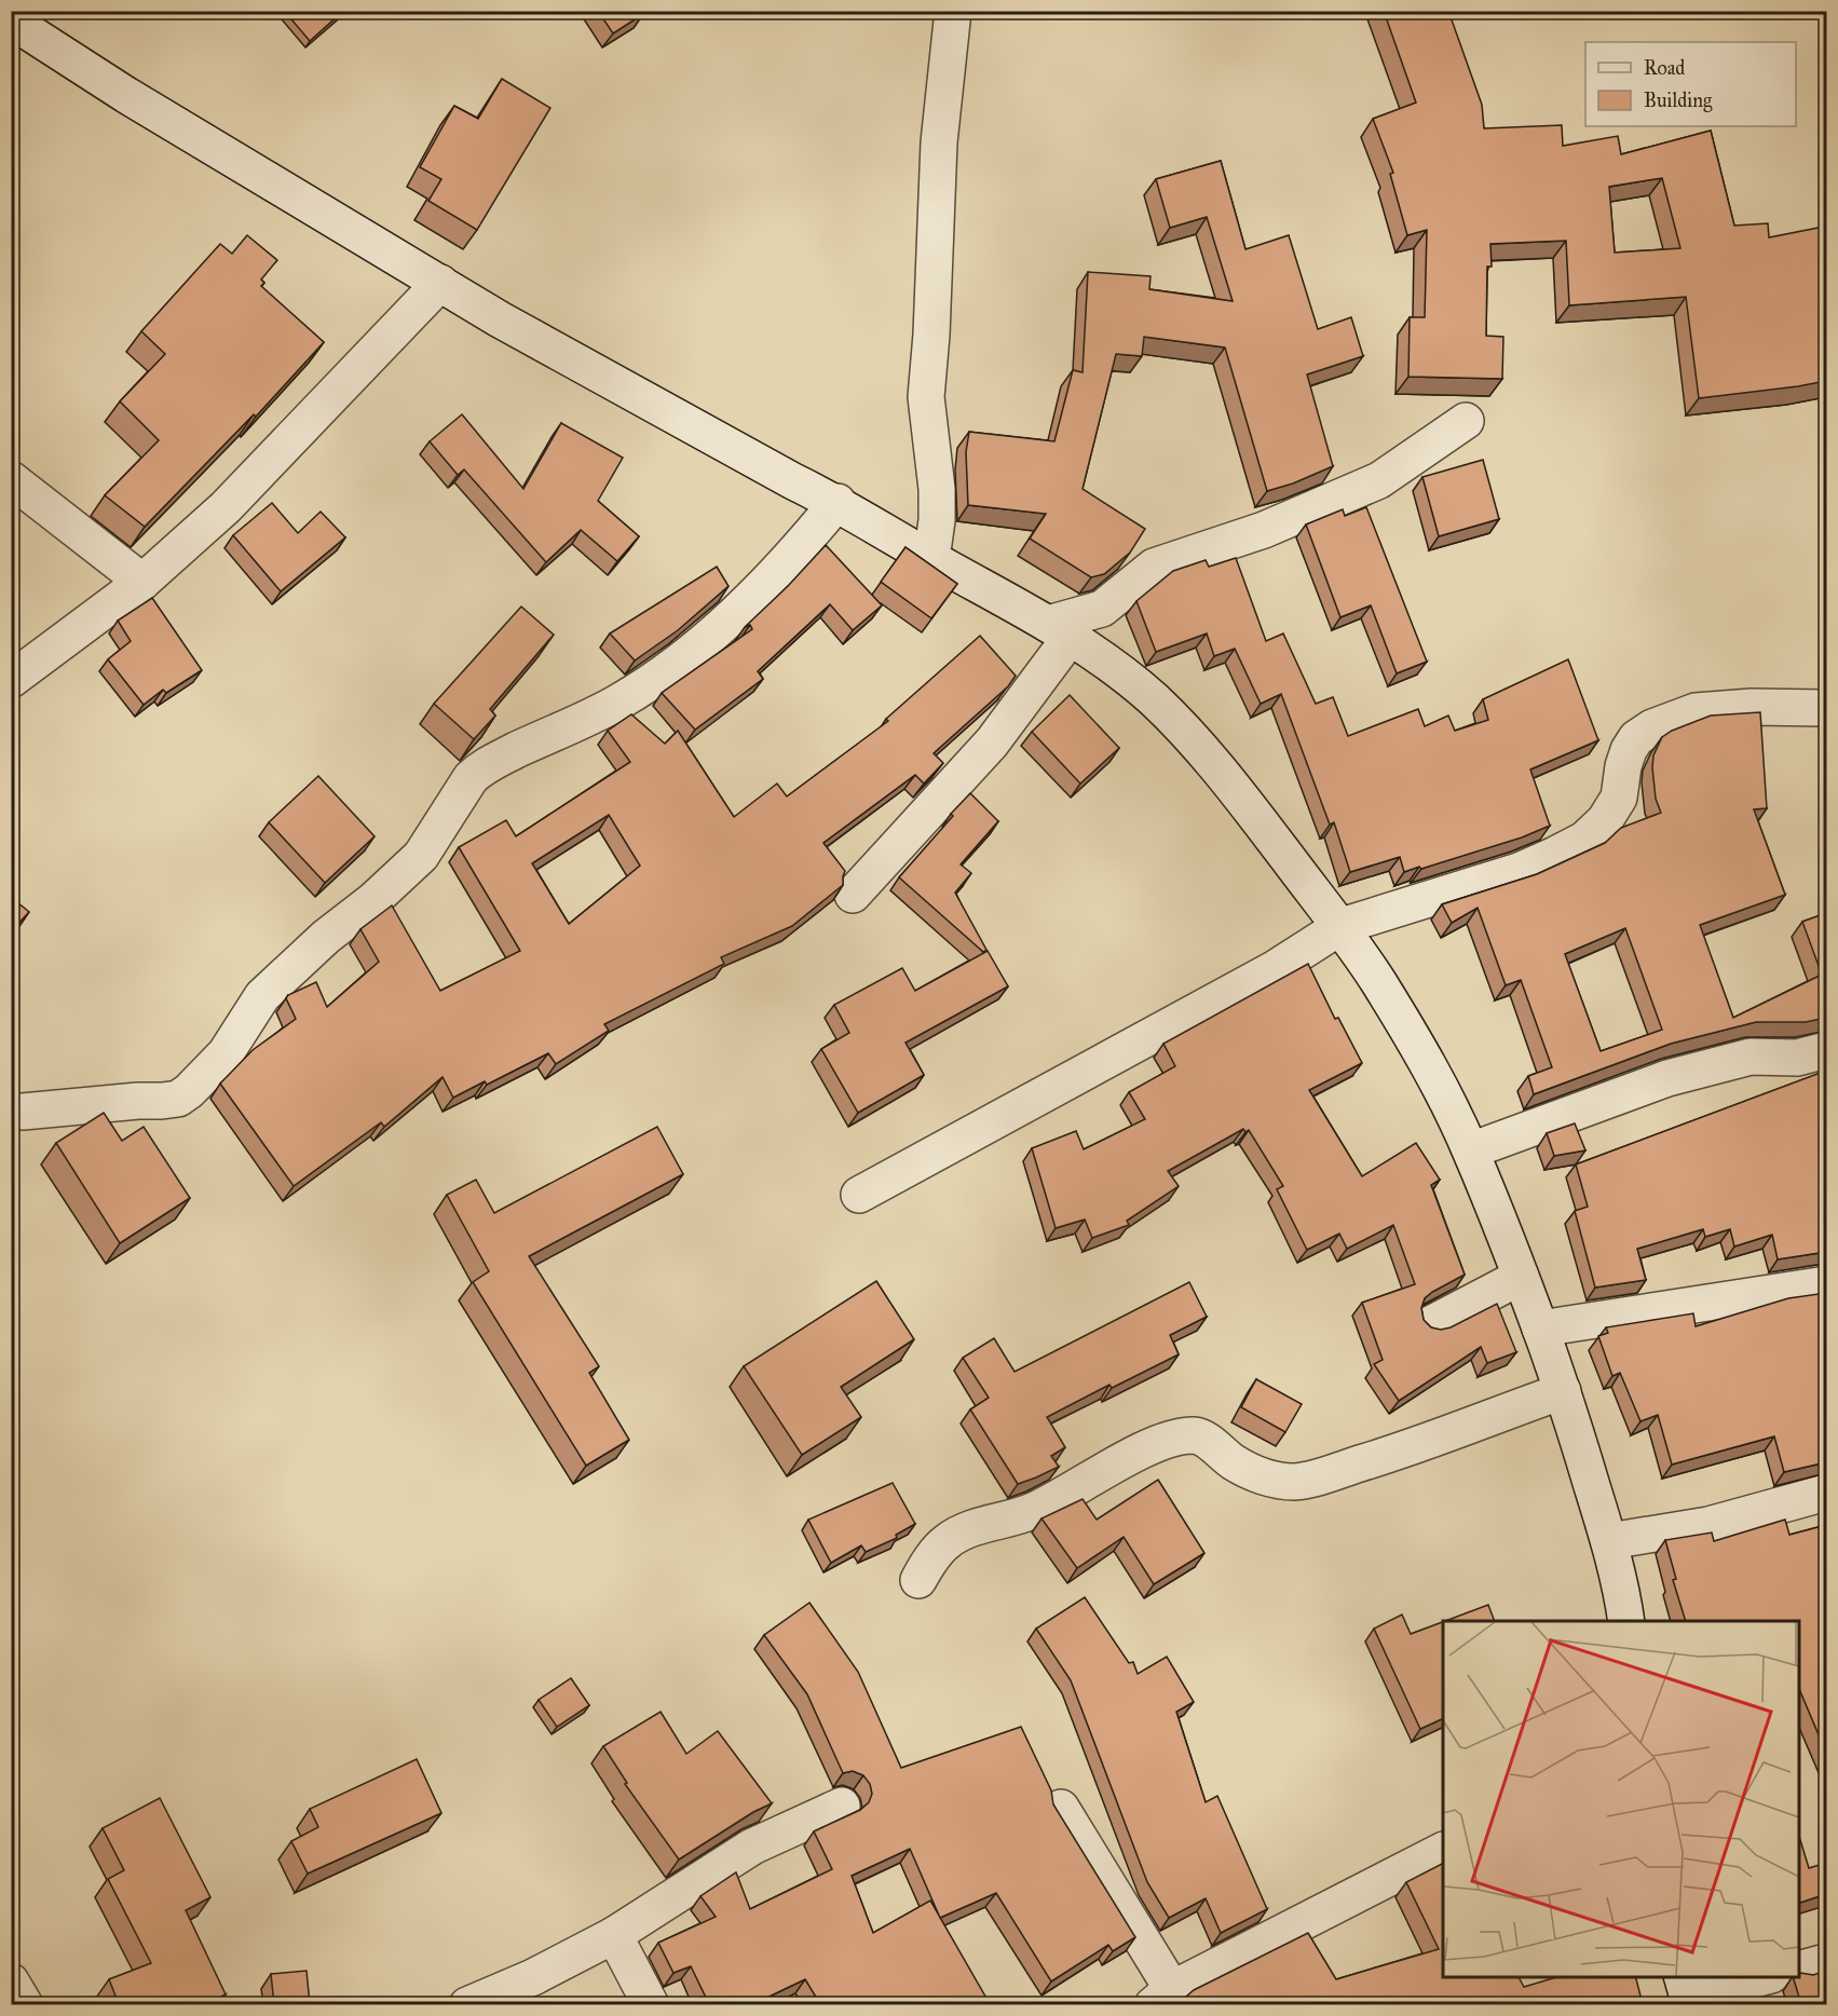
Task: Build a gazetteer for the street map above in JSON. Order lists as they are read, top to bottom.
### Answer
{
  "legend": ["Road", "Building"]
}
